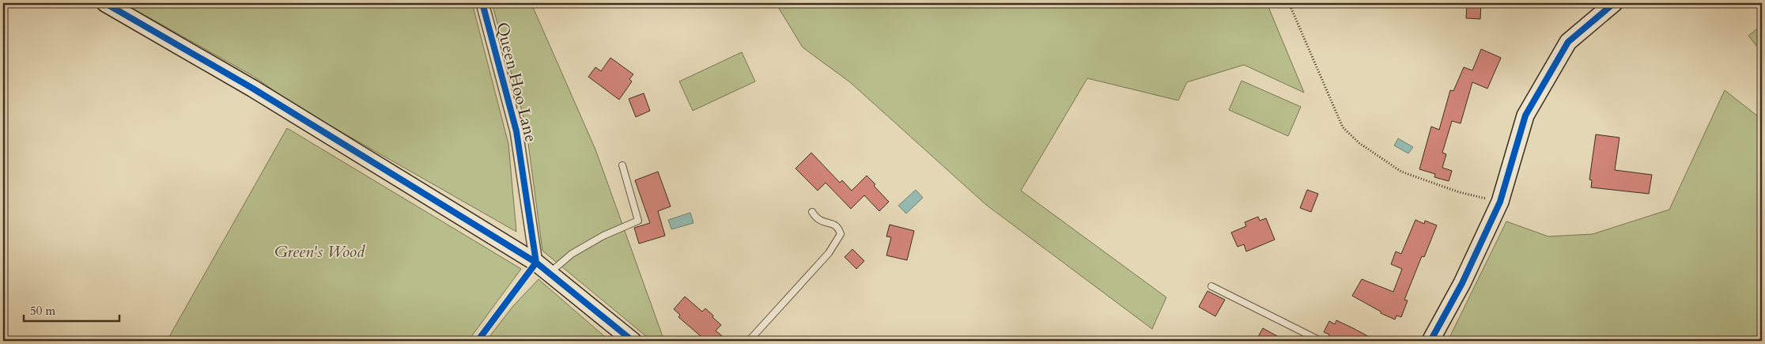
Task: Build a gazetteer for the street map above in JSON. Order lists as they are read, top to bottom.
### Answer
{
  "streets": {
    "street": ["Queen Hoo Lane"]
  },
  "parks": ["Green's Wood"],
  "scale_bar": "50 m"
}
